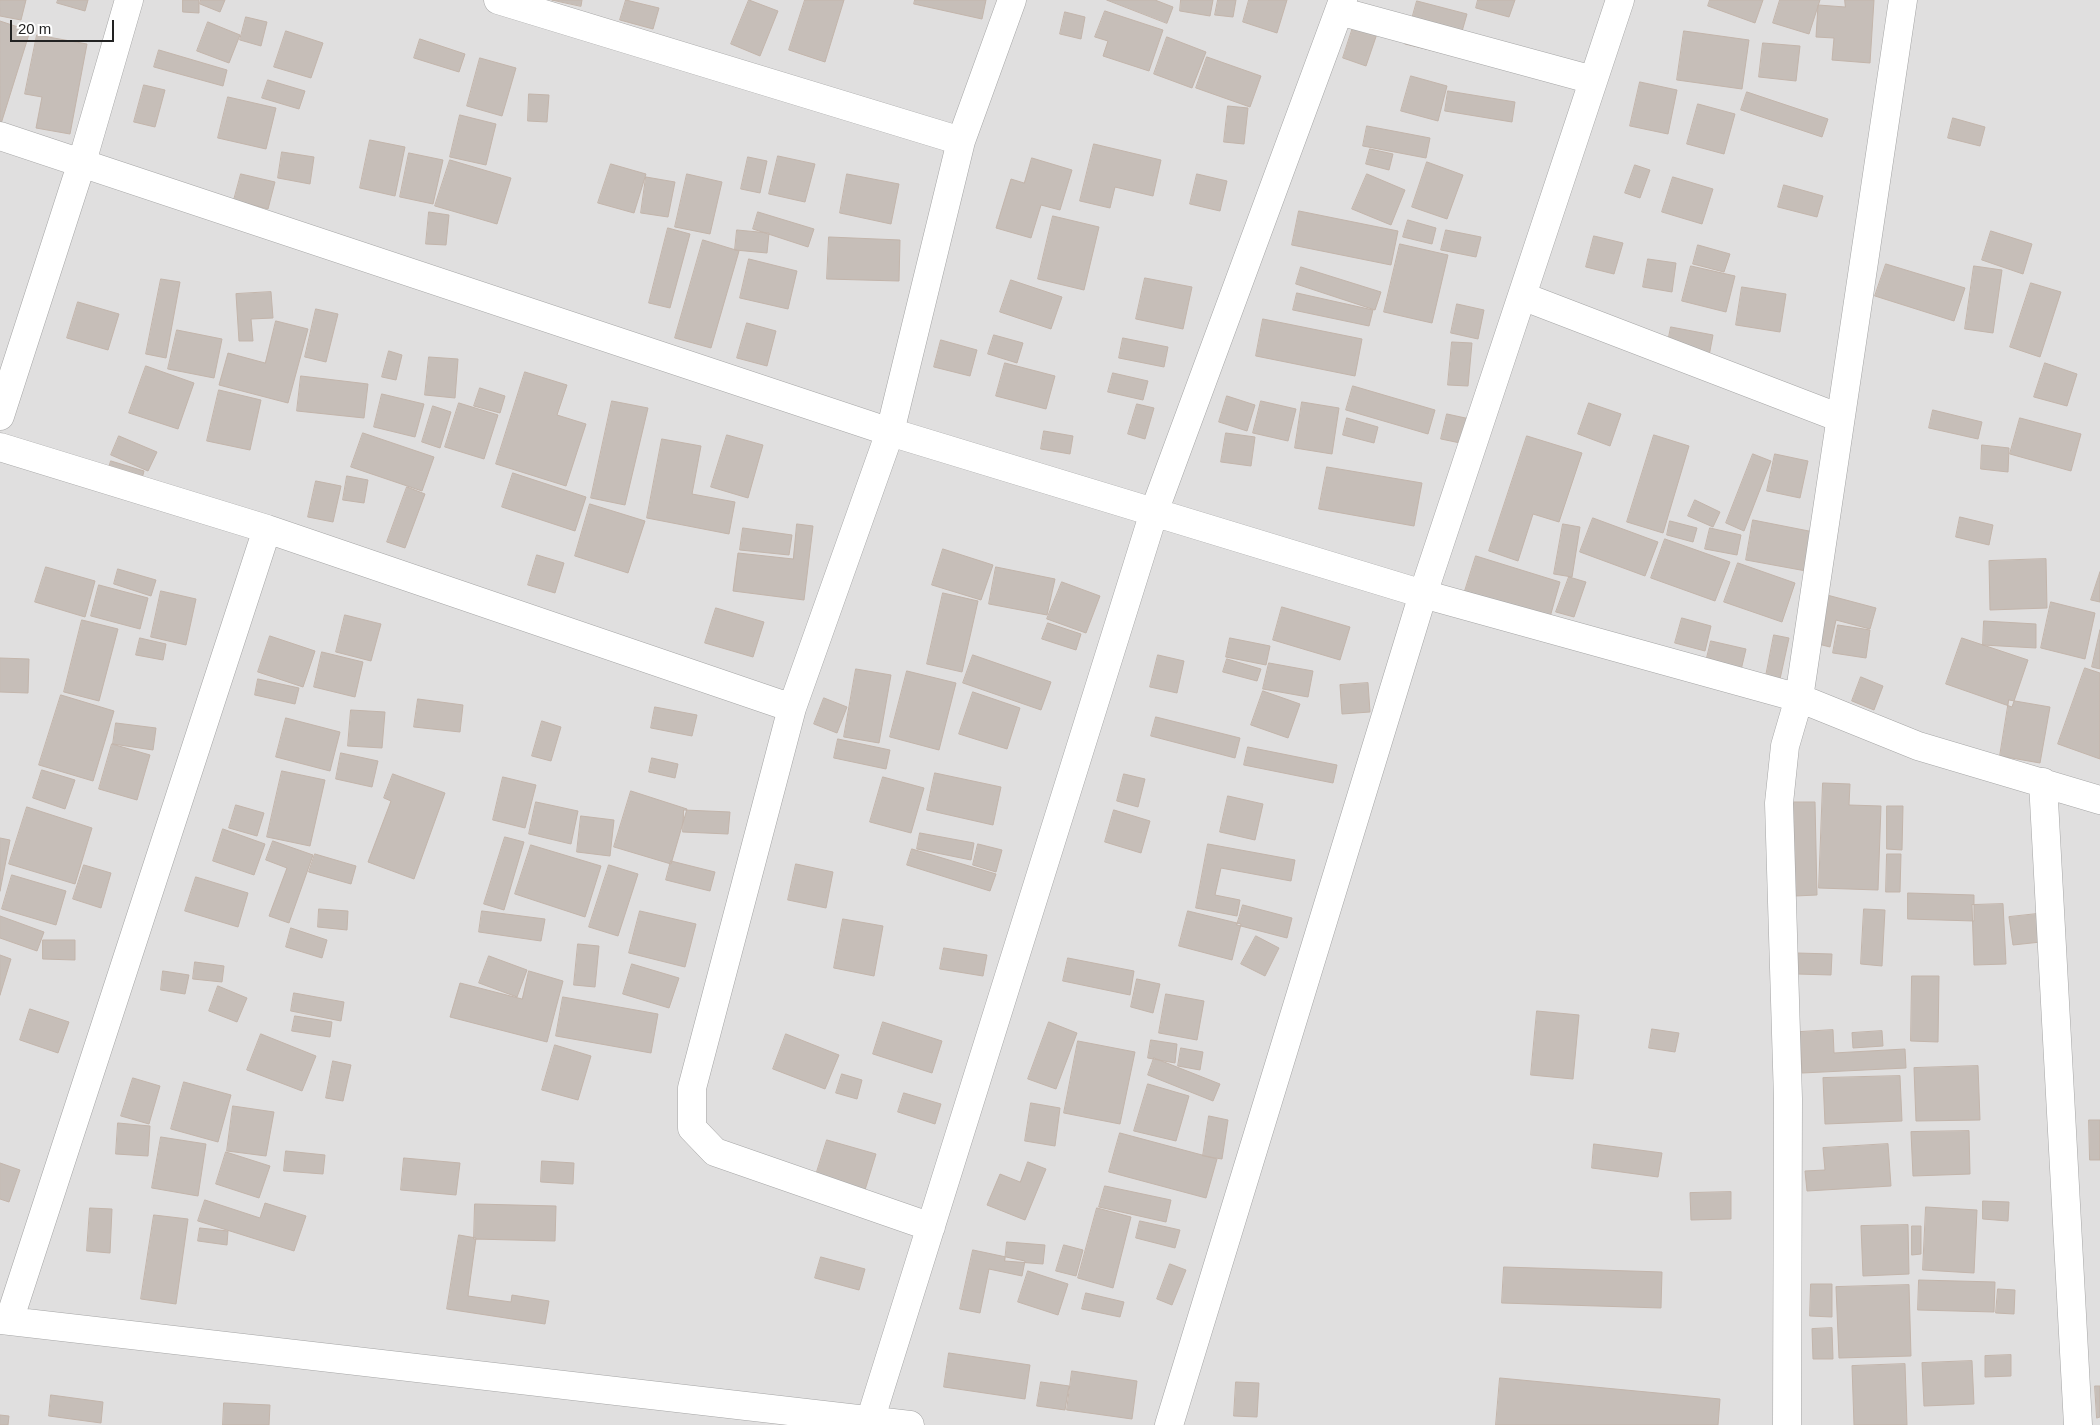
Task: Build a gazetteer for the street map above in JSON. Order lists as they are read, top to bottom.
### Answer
{
  "scale_bar": "20 m"
}
